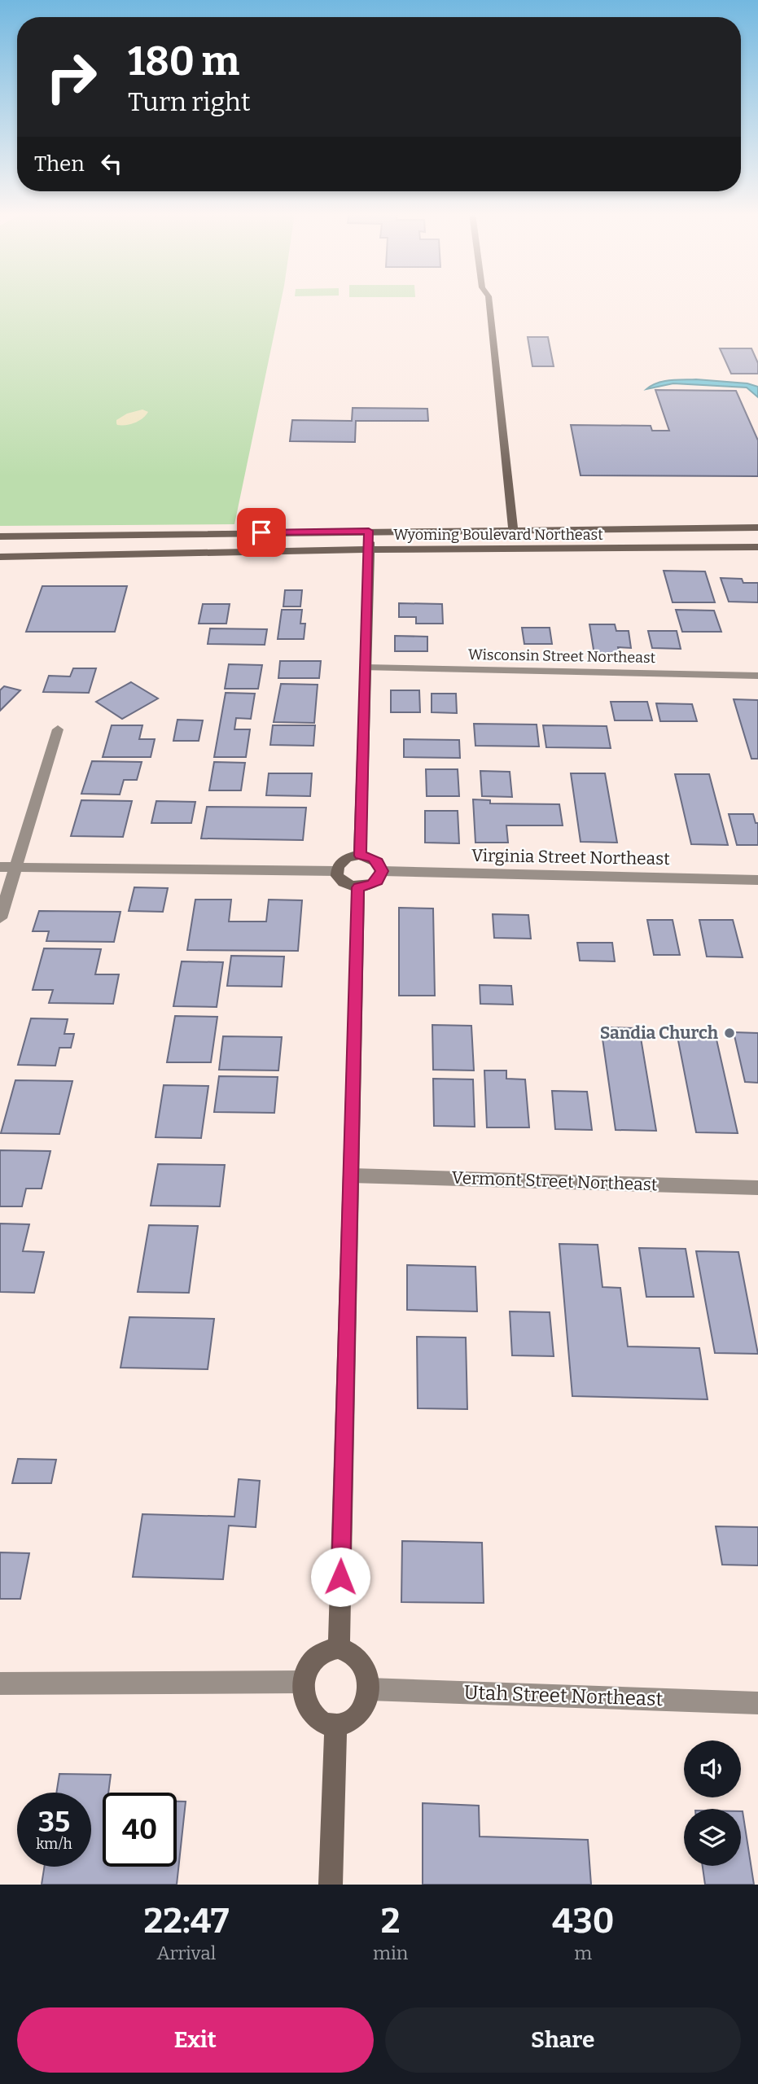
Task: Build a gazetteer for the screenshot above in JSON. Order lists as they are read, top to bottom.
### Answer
{
  "streets": {
    "street": [
      "Wyoming Boulevard Northeast",
      "Wisconsin Street Northeast",
      "Virginia Street Northeast",
      "Vermont Street Northeast",
      "Utah Street Northeast"
    ]
  },
  "places": ["Sandia Church"],
  "page": {
    "turn": ["180 m", "Turn right"],
    "then": "Then",
    "speed": "35 km/h",
    "limit": "40",
    "eta": [
      "22:47",
      "Arrival",
      "2",
      "min",
      "430",
      "m"
    ],
    "buttons": ["Exit", "Share"]
  }
}
